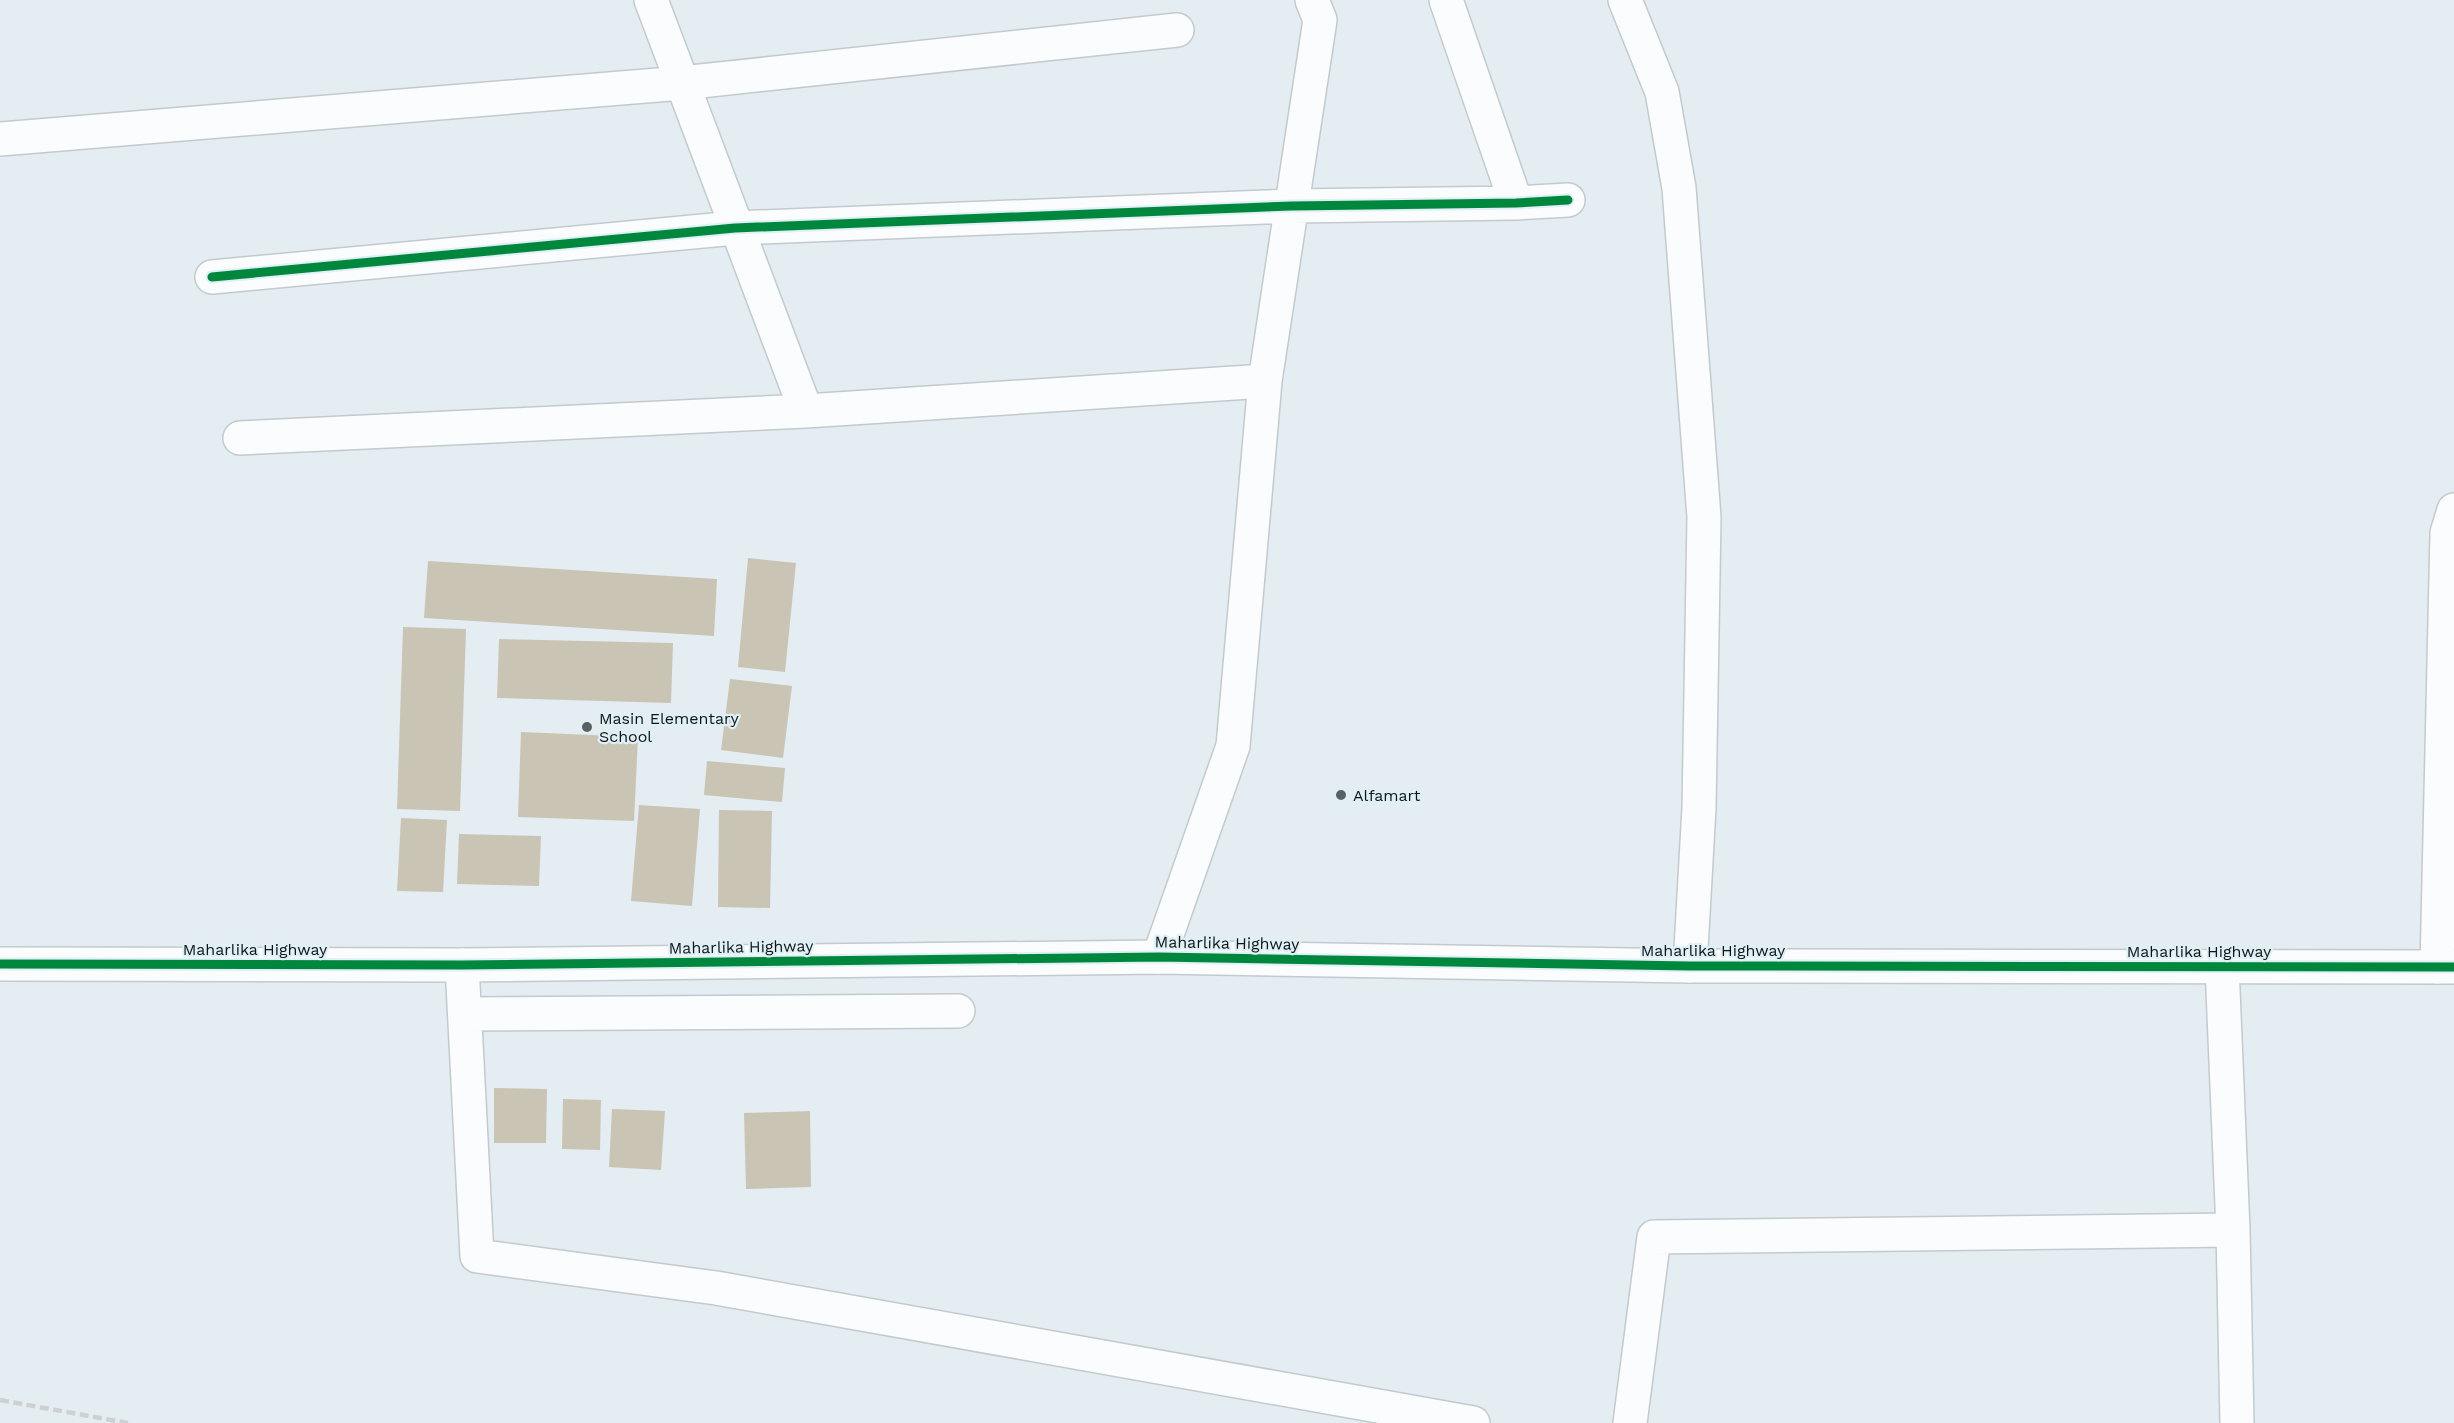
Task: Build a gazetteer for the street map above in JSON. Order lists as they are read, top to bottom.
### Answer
{
  "streets": {
    "street": ["Maharlika Highway"]
  },
  "places": ["Masin Elementary School", "Alfamart"]
}
